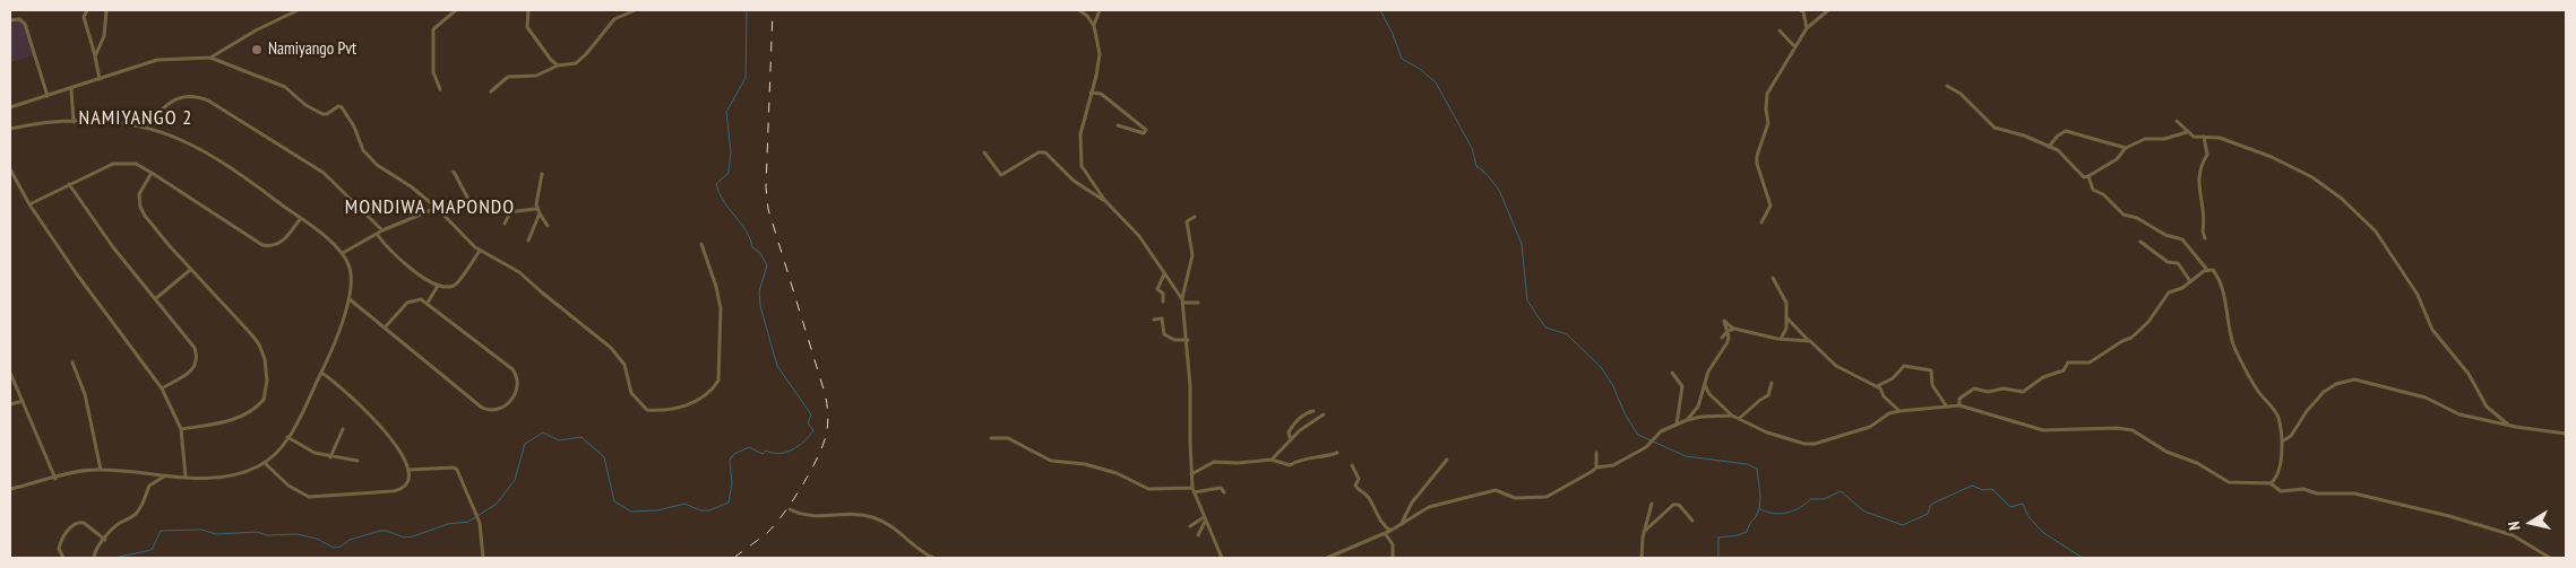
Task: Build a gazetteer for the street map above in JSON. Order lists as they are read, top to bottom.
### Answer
{
  "districts": ["NAMIYANGO 2", "MONDIWA MAPONDO"],
  "places": ["Namiyango Pvt"],
  "north": "left"
}
